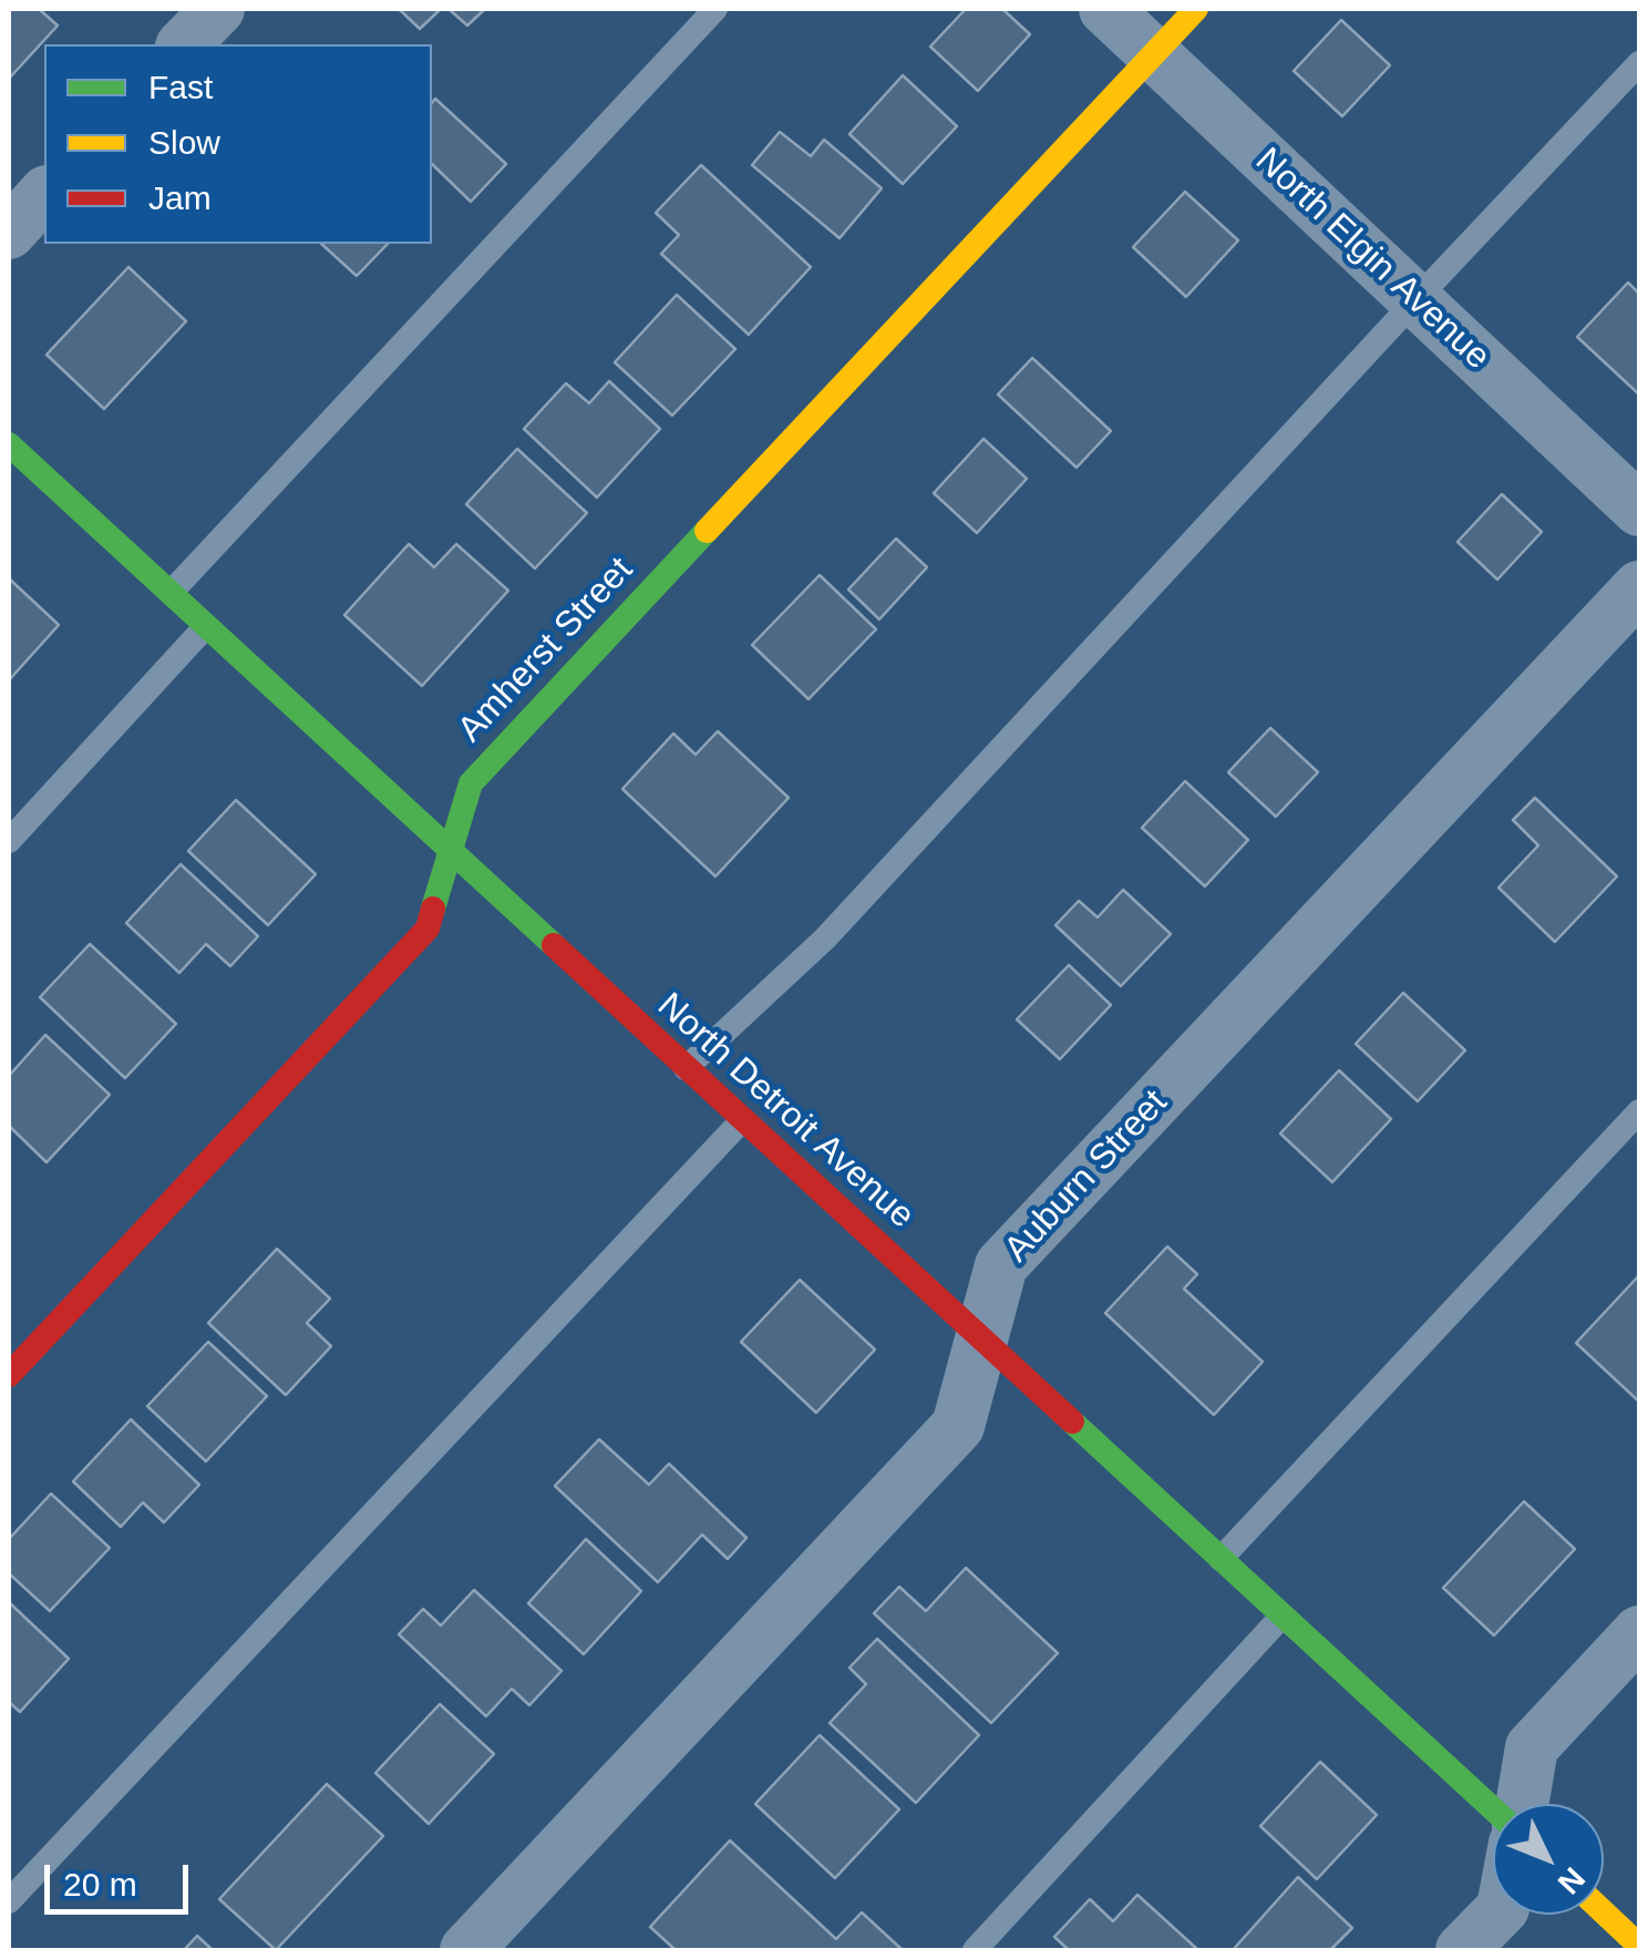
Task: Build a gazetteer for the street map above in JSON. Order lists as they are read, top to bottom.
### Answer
{
  "streets": {
    "street": [
      "North Elgin Avenue",
      "Amherst Street",
      "North Detroit Avenue",
      "Auburn Street"
    ]
  },
  "crossings": [
    ["North Elgin Avenue", "Amherst Street"],
    ["Amherst Street", "North Detroit Avenue"],
    ["North Detroit Avenue", "Auburn Street"]
  ],
  "legend": ["Fast", "Slow", "Jam"],
  "scale_bar": "20 m",
  "north": "bottom right"
}
